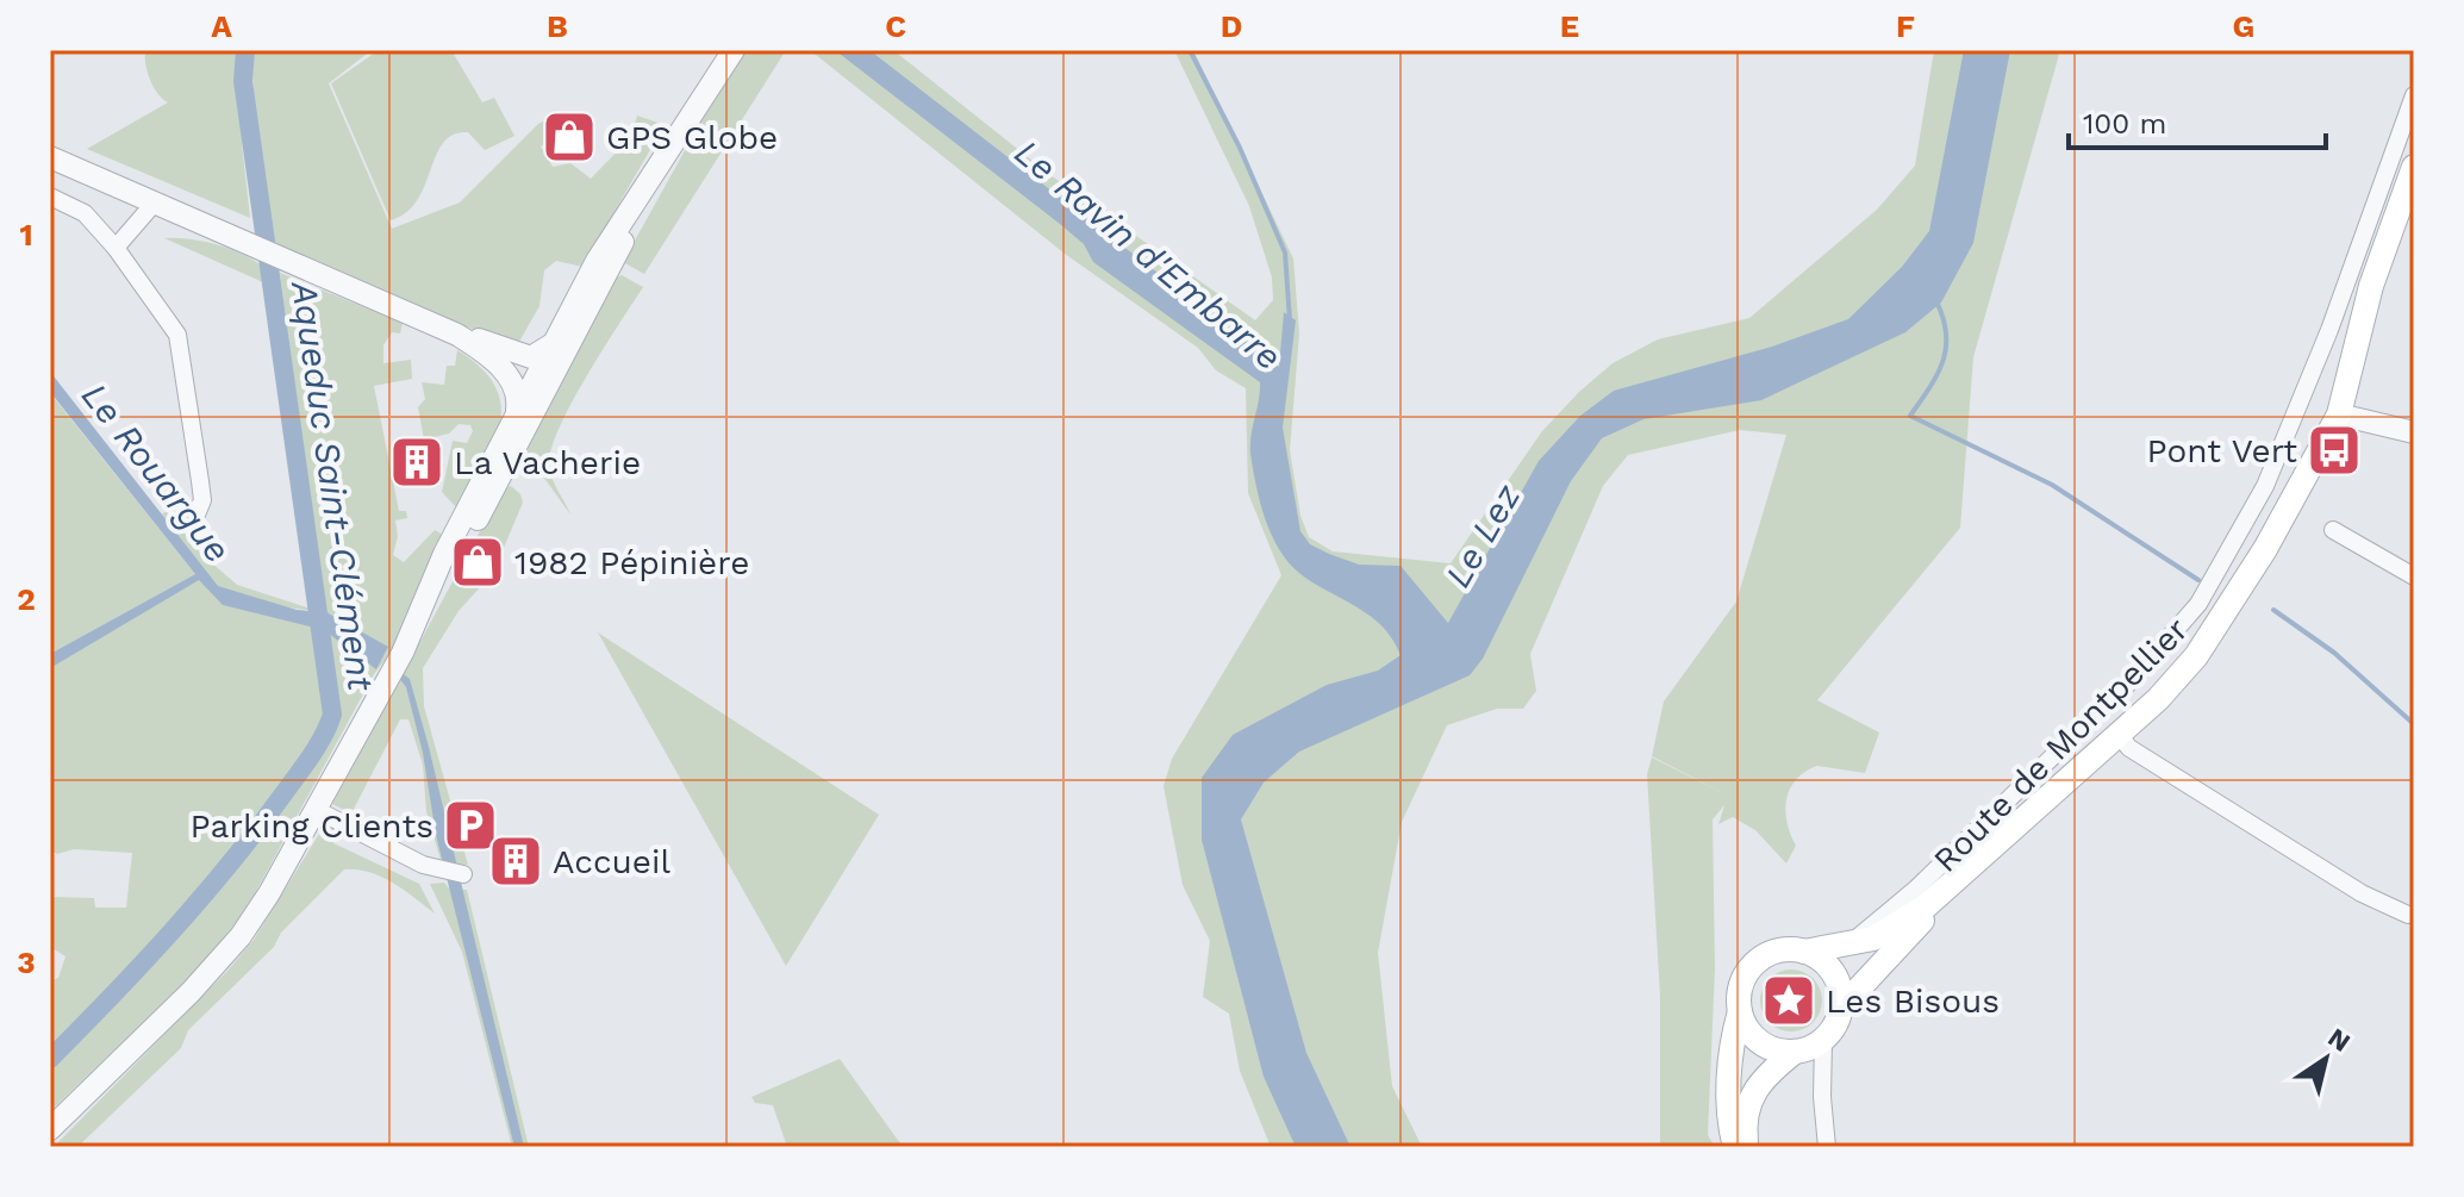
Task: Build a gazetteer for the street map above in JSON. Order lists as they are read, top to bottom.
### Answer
{
  "streets": {
    "main road": ["Route de Montpellier"]
  },
  "water": [
    "Le Ravin d'Embarre",
    "Le Rouargue",
    "Aqueduc Saint-Clément",
    "Le Lez"
  ],
  "places": {
    "shop": ["GPS Globe", "1982 Pépinière"],
    "bus stop": ["Pont Vert"],
    "building": ["La Vacherie", "Accueil"],
    "parking": ["Parking Clients"],
    "place": ["Les Bisous"]
  },
  "scale_bar": "100 m",
  "north": "top right",
  "grid": {
    "columns": [
      "A",
      "B",
      "C",
      "D",
      "E",
      "F",
      "G"
    ],
    "rows": ["1", "2", "3"]
  }
}
